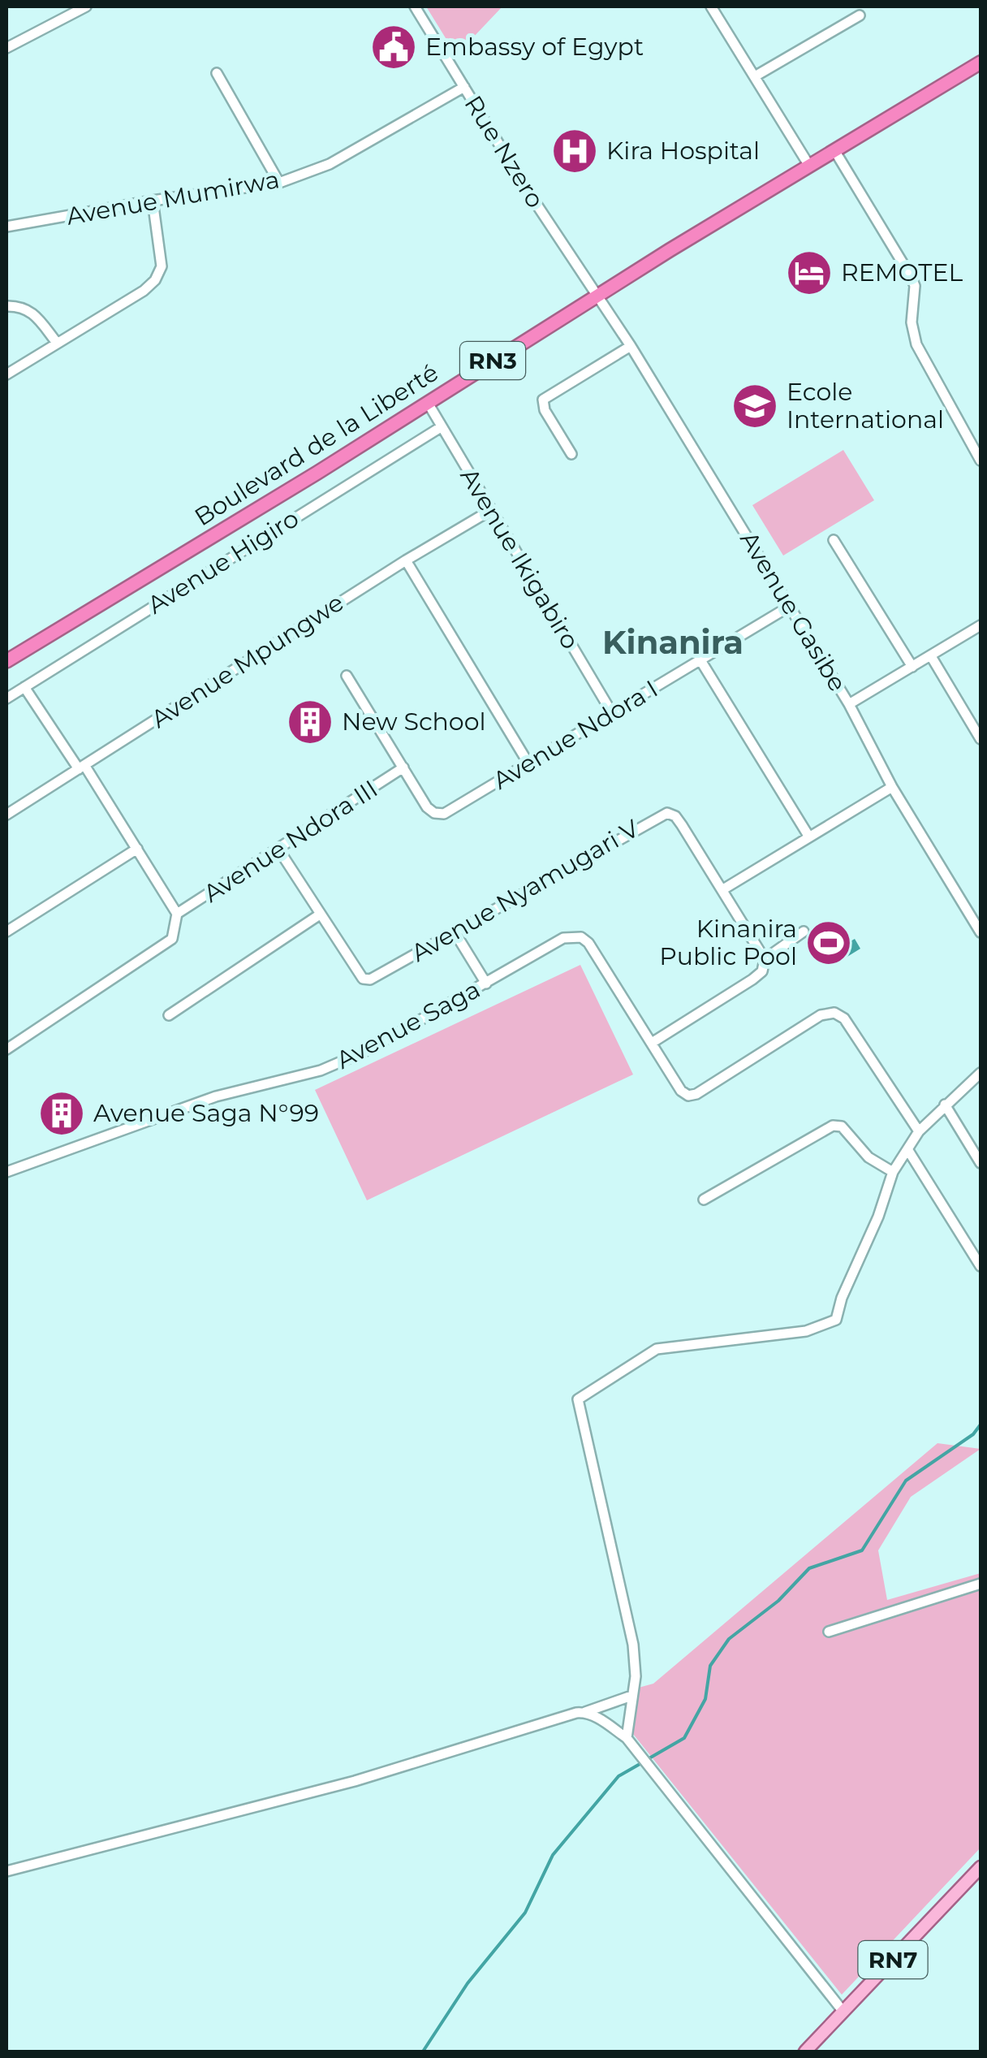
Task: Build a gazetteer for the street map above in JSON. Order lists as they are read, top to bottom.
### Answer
{
  "streets": {
    "highway": ["RN3", "Boulevard de la Liberté"],
    "main road": ["RN7"],
    "street": [
      "Rue Nzero",
      "Avenue Mumirwa",
      "Avenue Ikigabiro",
      "Avenue Higiro",
      "Avenue Gasibe",
      "Avenue Mpungwe",
      "Avenue Ndora I",
      "Avenue Ndora III",
      "Avenue Nyamugari V",
      "Avenue Saga"
    ]
  },
  "crossings": [
    ["Rue Nzero", "Avenue Mumirwa"],
    ["Rue Nzero", "Boulevard de la Liberté"],
    ["Rue Nzero", "Avenue Gasibe"],
    ["Boulevard de la Liberté", "Avenue Ikigabiro"],
    ["Boulevard de la Liberté", "Avenue Gasibe"],
    ["Avenue Ikigabiro", "Avenue Higiro"],
    ["Avenue Ikigabiro", "Avenue Mpungwe"],
    ["Avenue Ikigabiro", "Avenue Ndora I"],
    ["Avenue Gasibe", "Avenue Ndora I"],
    ["Avenue Ndora I", "Avenue Ndora III"],
    ["Avenue Ndora III", "Avenue Nyamugari V"]
  ],
  "districts": ["Kinanira"],
  "places": {
    "public building": ["Embassy of Egypt"],
    "hospital": ["Kira Hospital"],
    "hotel": ["REMOTEL"],
    "school or university": ["Ecole International"],
    "building": ["New School", "Avenue Saga N°99"],
    "sports": ["Kinanira Public Pool"]
  }
}
